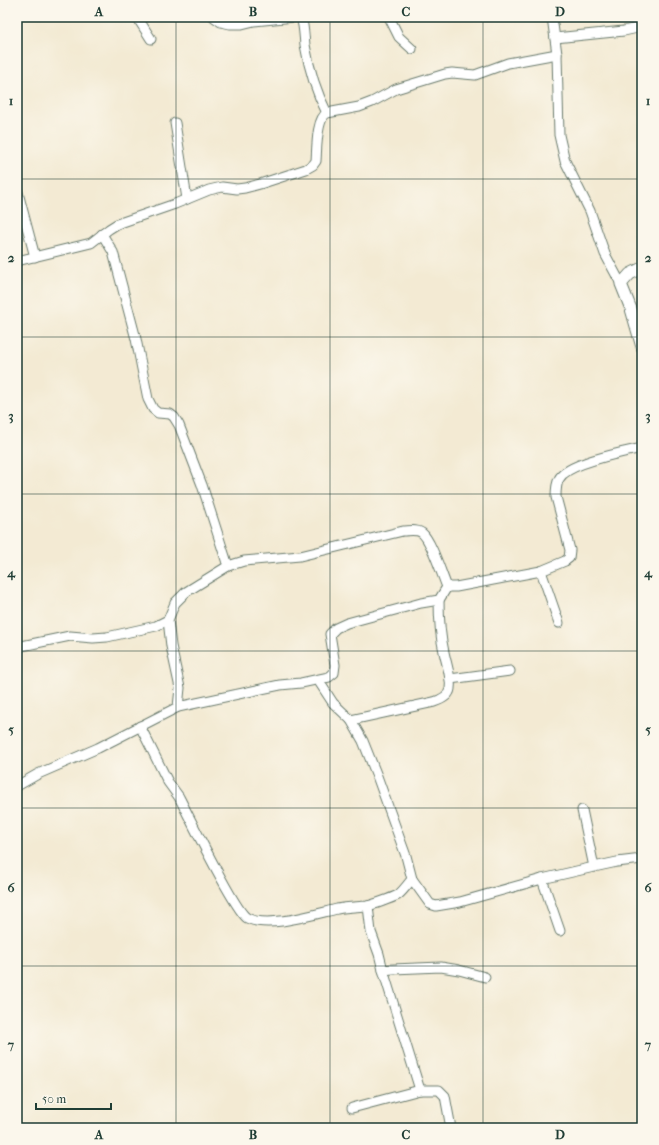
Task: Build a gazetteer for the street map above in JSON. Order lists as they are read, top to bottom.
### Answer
{
  "scale_bar": "50 m",
  "grid": {
    "columns": [
      "A",
      "B",
      "C",
      "D"
    ],
    "rows": [
      "1",
      "2",
      "3",
      "4",
      "5",
      "6",
      "7"
    ]
  }
}
